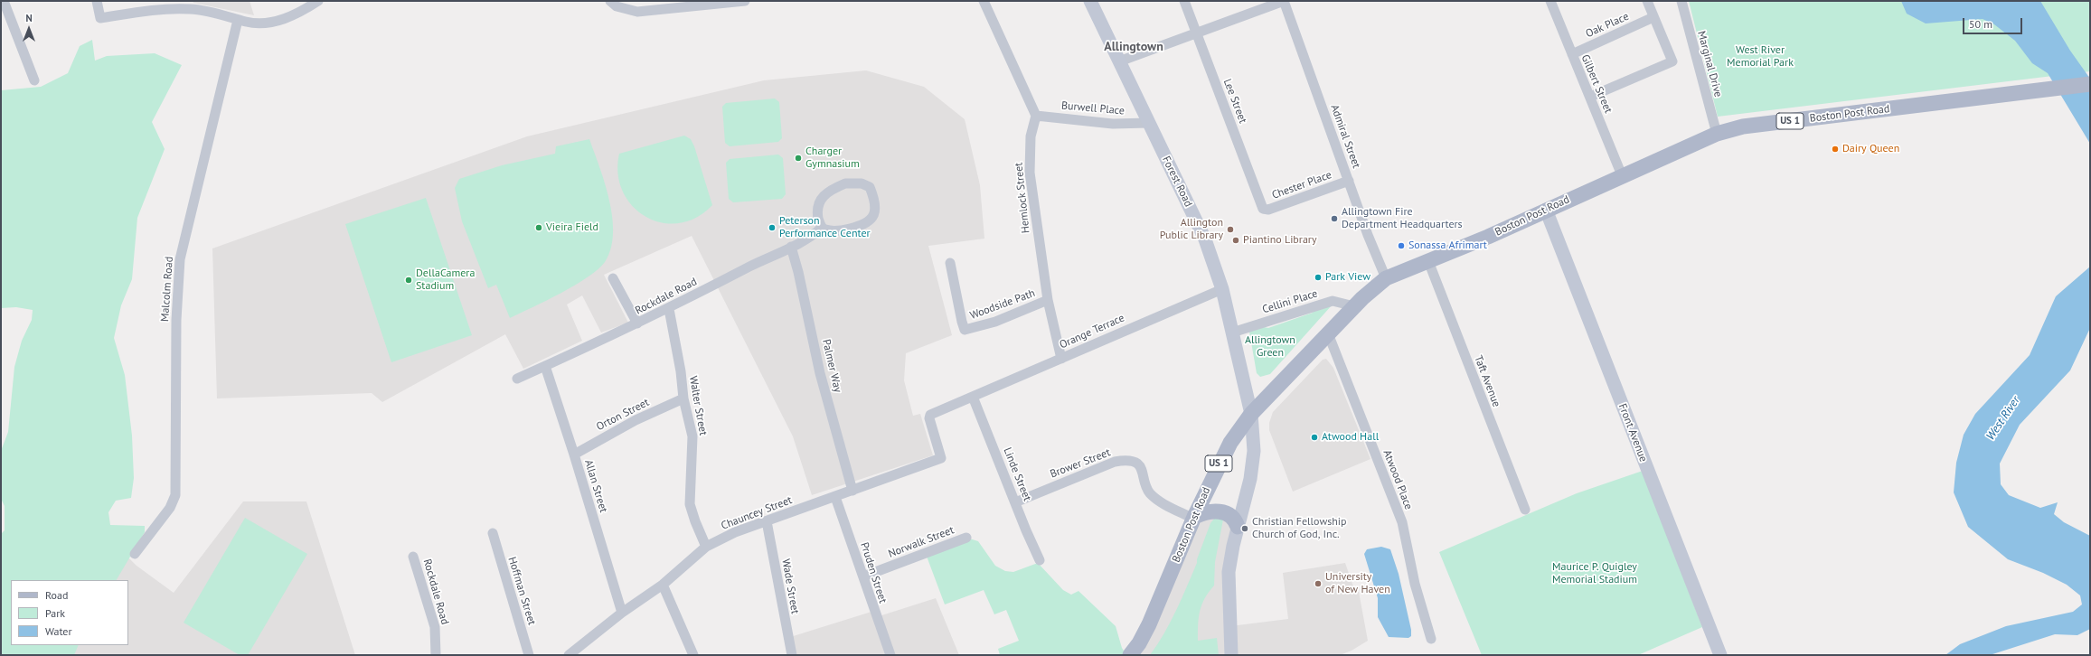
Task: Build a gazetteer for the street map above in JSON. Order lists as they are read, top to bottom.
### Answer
{
  "streets": {
    "main road": [
      "Boston Post Road",
      "US 1",
      "Forest Road",
      "Front Avenue"
    ],
    "street": [
      "Oak Place",
      "Marginal Drive",
      "Gilbert Street",
      "Lee Street",
      "Burwell Place",
      "Admiral Street",
      "Chester Place",
      "Hemlock Street",
      "Malcolm Road",
      "Rockdale Road",
      "Cellini Place",
      "Woodside Path",
      "Orange Terrace",
      "Palmer Way",
      "Taft Avenue",
      "Walter Street",
      "Orton Street",
      "Brower Street",
      "Linde Street",
      "Atwood Place",
      "Allan Street",
      "Chauncey Street",
      "Norwalk Street",
      "Pruden Street",
      "Wade Street",
      "Hoffman Street"
    ]
  },
  "crossings": [
    ["Oak Place", "Gilbert Street"],
    ["Marginal Drive", "Boston Post Road"],
    ["Gilbert Street", "Boston Post Road"],
    ["Lee Street", "Chester Place"],
    ["Burwell Place", "Forest Road"],
    ["Burwell Place", "Hemlock Street"],
    ["Boston Post Road", "Admiral Street"],
    ["Boston Post Road", "Forest Road"],
    ["Boston Post Road", "Cellini Place"],
    ["Boston Post Road", "Taft Avenue"],
    ["Boston Post Road", "Front Avenue"],
    ["Boston Post Road", "Brower Street"],
    ["Boston Post Road", "Atwood Place"],
    ["Admiral Street", "Chester Place"],
    ["Forest Road", "Cellini Place"],
    ["Forest Road", "Orange Terrace"],
    ["Hemlock Street", "Woodside Path"],
    ["Hemlock Street", "Orange Terrace"],
    ["Rockdale Road", "Palmer Way"],
    ["Rockdale Road", "Walter Street"],
    ["Rockdale Road", "Allan Street"],
    ["Orange Terrace", "Linde Street"],
    ["Orange Terrace", "Chauncey Street"],
    ["Palmer Way", "Chauncey Street"],
    ["Walter Street", "Orton Street"],
    ["Walter Street", "Chauncey Street"],
    ["Orton Street", "Allan Street"],
    ["Brower Street", "Linde Street"],
    ["Linde Street", "Chauncey Street"],
    ["Allan Street", "Chauncey Street"],
    ["Chauncey Street", "Pruden Street"],
    ["Chauncey Street", "Wade Street"],
    ["Norwalk Street", "Pruden Street"]
  ],
  "districts": ["Allingtown"],
  "water": ["West River"],
  "parks": ["West River Memorial Park", "Allingtown Green", "Maurice P. Quigley Memorial Stadium"],
  "places": [
    "Dairy Queen",
    "Charger Gymnasium",
    "Allingtown Fire Department Headquarters",
    "Vieira Field",
    "Peterson Performance Center",
    "Allington Public Library",
    "Piantino Library",
    "Sonassa Afrimart",
    "Park View",
    "DellaCamera Stadium",
    "Atwood Hall",
    "Christian Fellowship Church of God, Inc.",
    "University of New Haven"
  ],
  "legend": ["Road", "Park", "Water"],
  "scale_bar": "50 m",
  "north": "top"
}
